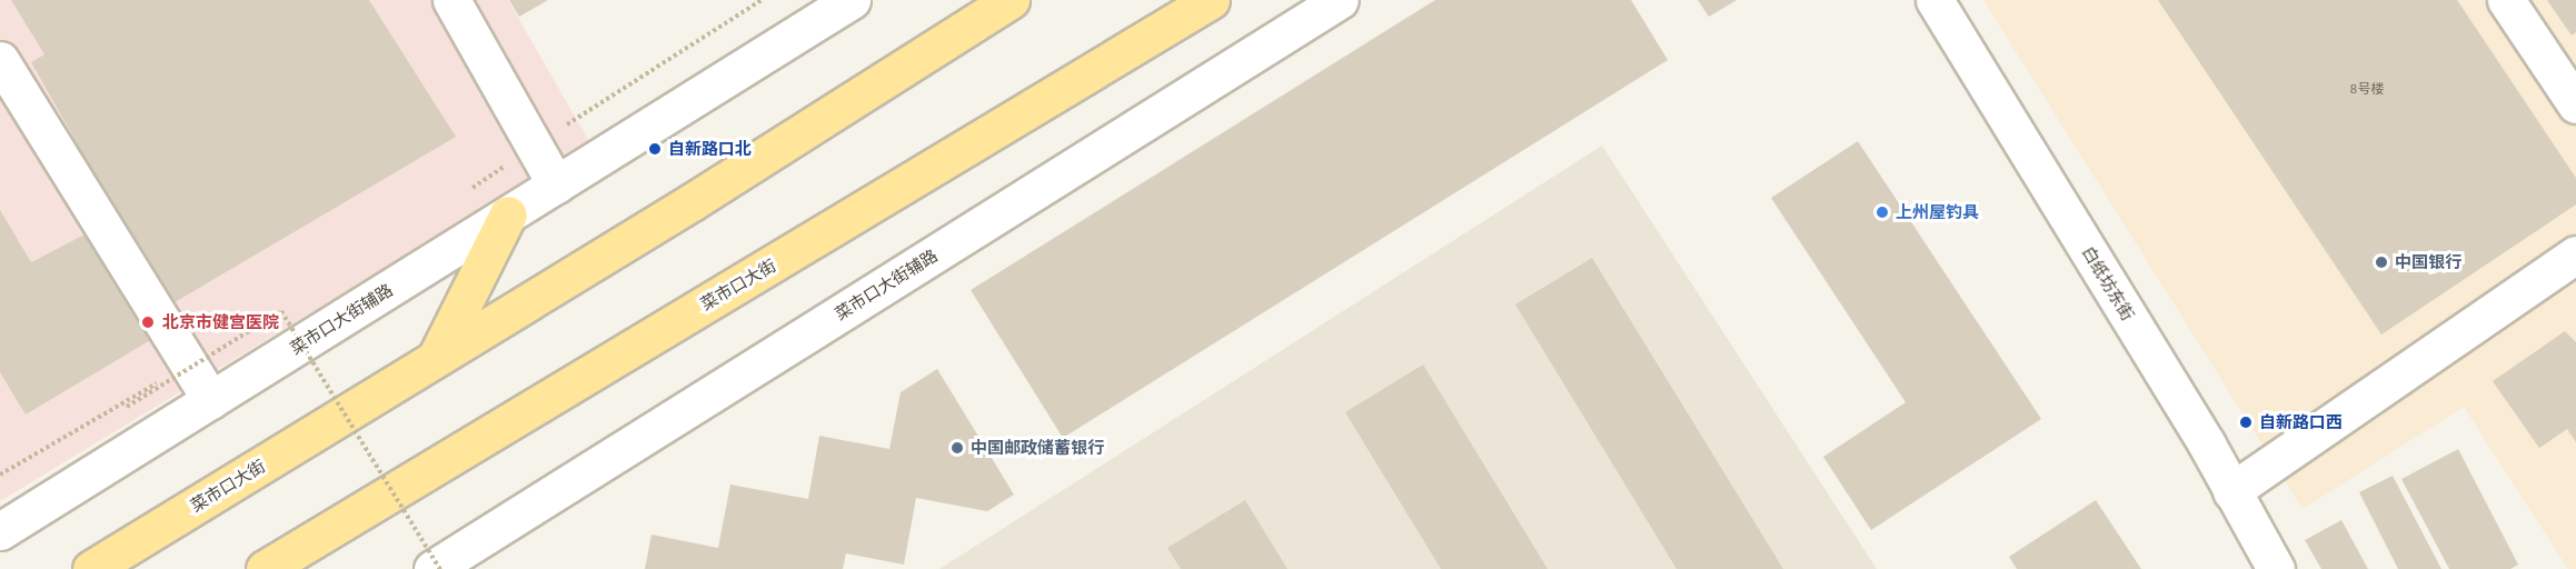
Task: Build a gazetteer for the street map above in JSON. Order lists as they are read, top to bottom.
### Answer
{
  "streets": {
    "main road": ["菜市口大街"],
    "street": ["白纸坊东街", "菜市口大街辅路"]
  },
  "places": [
    "自新路口北",
    "上州屋钓具",
    "中国银行",
    "北京市健宫医院",
    "自新路口西",
    "中国邮政储蓄银行"
  ],
  "house_numbers": ["8号楼"]
}
